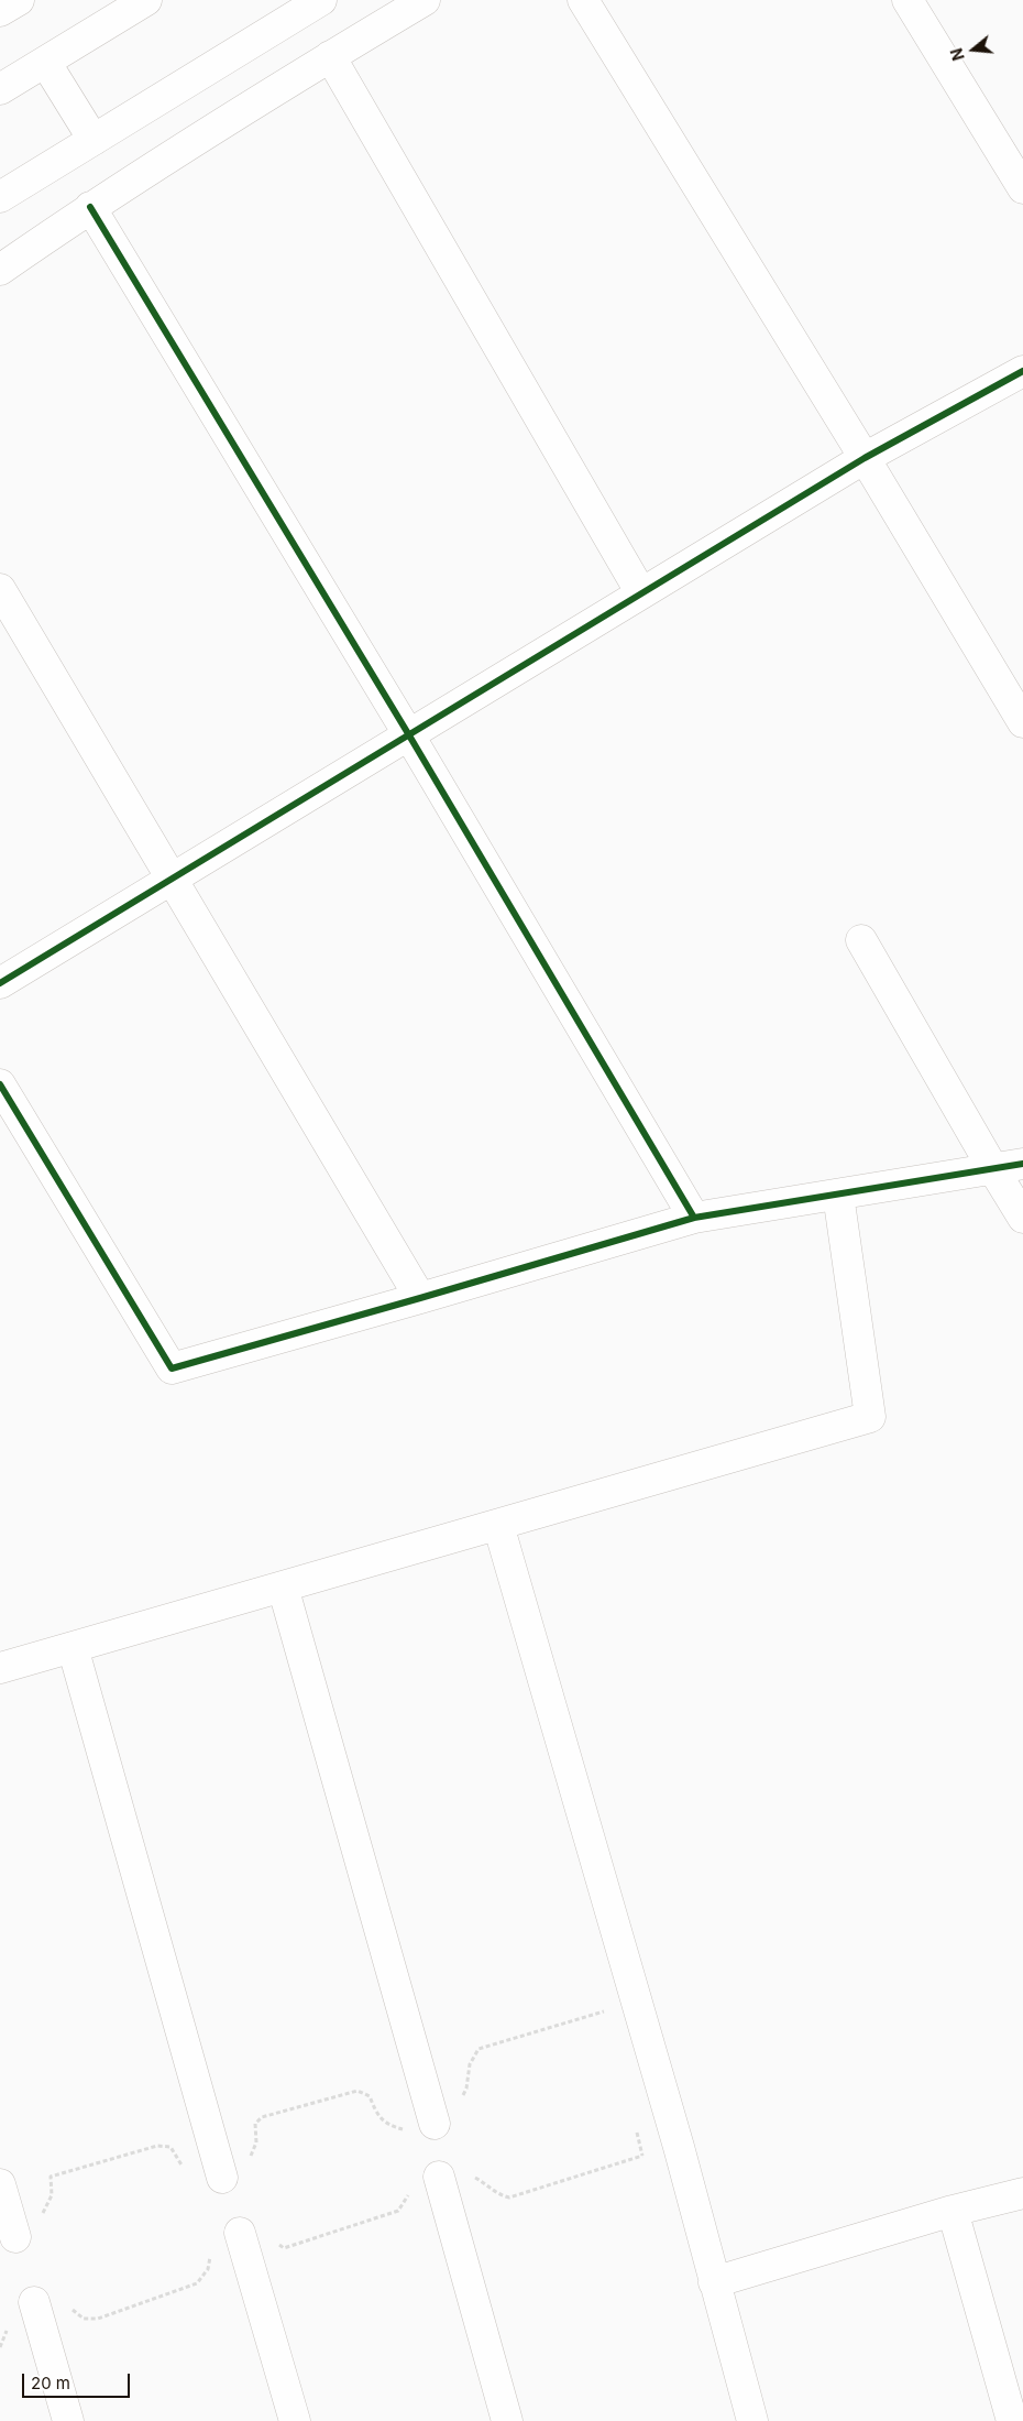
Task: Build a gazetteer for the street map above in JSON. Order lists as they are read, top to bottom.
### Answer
{
  "scale_bar": "20 m",
  "north": "left"
}
